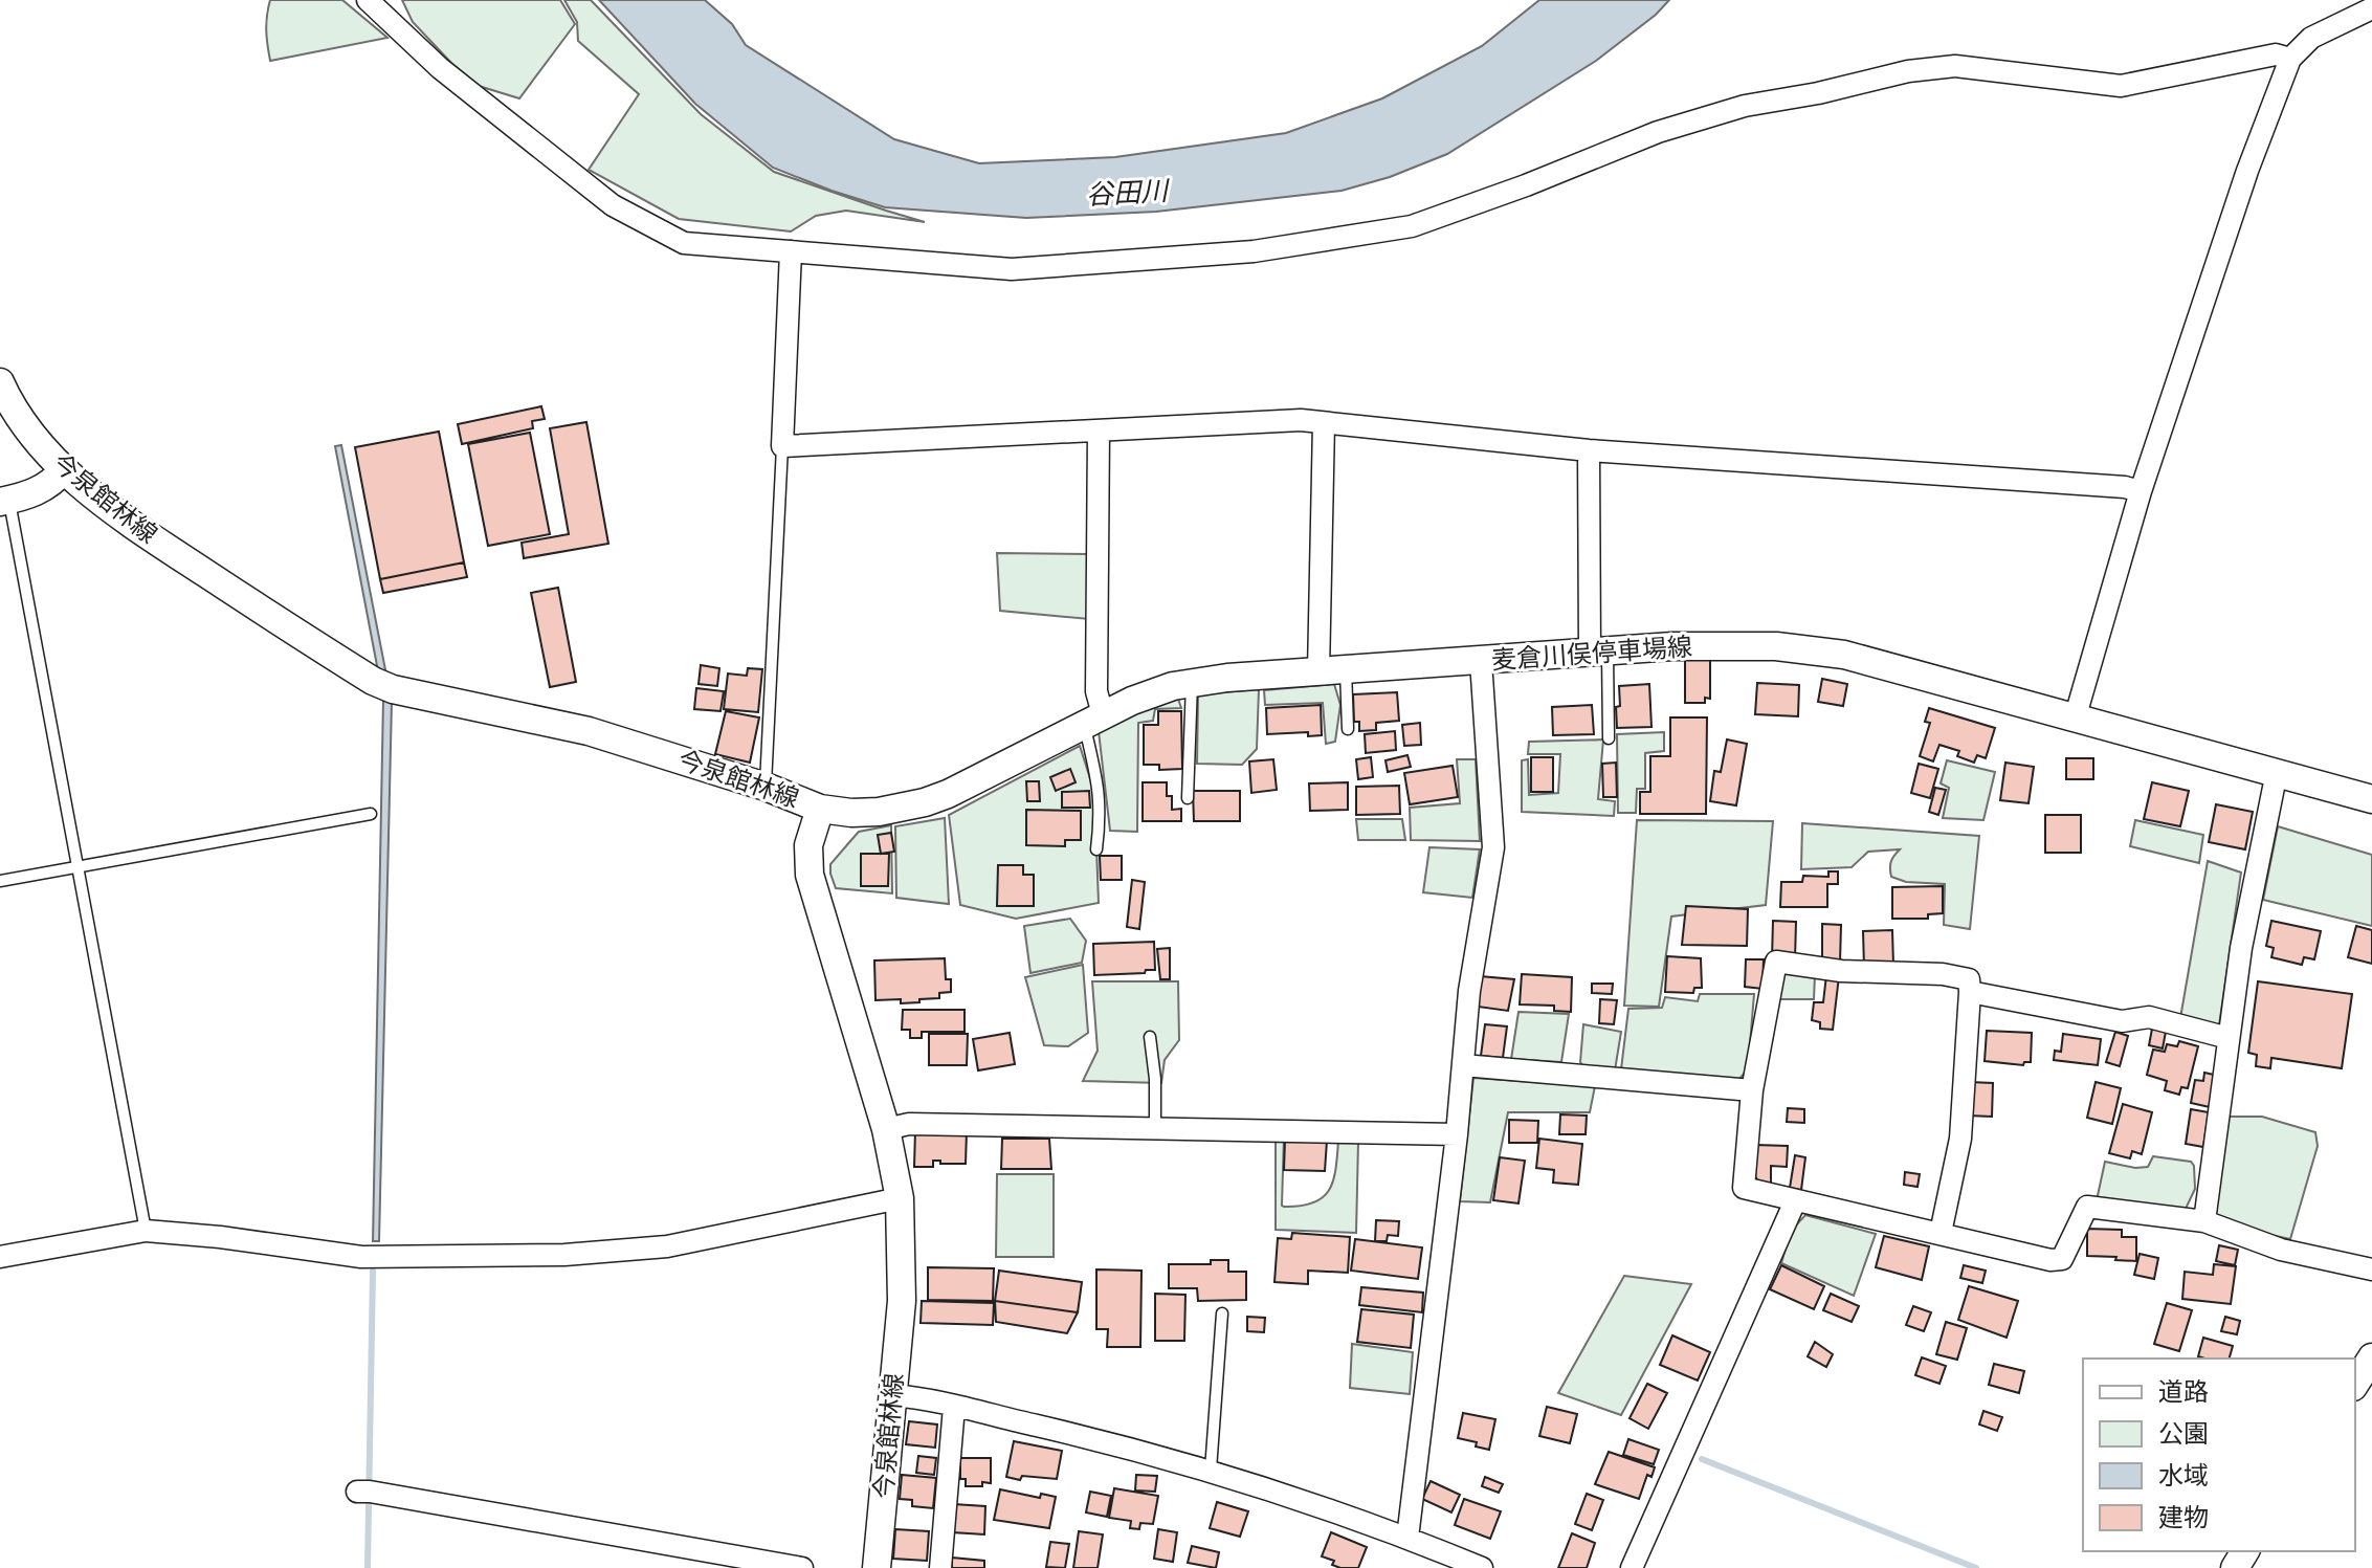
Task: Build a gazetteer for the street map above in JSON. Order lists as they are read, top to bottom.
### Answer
{
  "streets": {
    "main road": ["今泉館林線", "麦倉川俣停車場線"]
  },
  "crossings": [
    ["今泉館林線", "麦倉川俣停車場線"]
  ],
  "water": ["谷田川"],
  "legend": [
    "道路",
    "公園",
    "水域",
    "建物"
  ]
}
